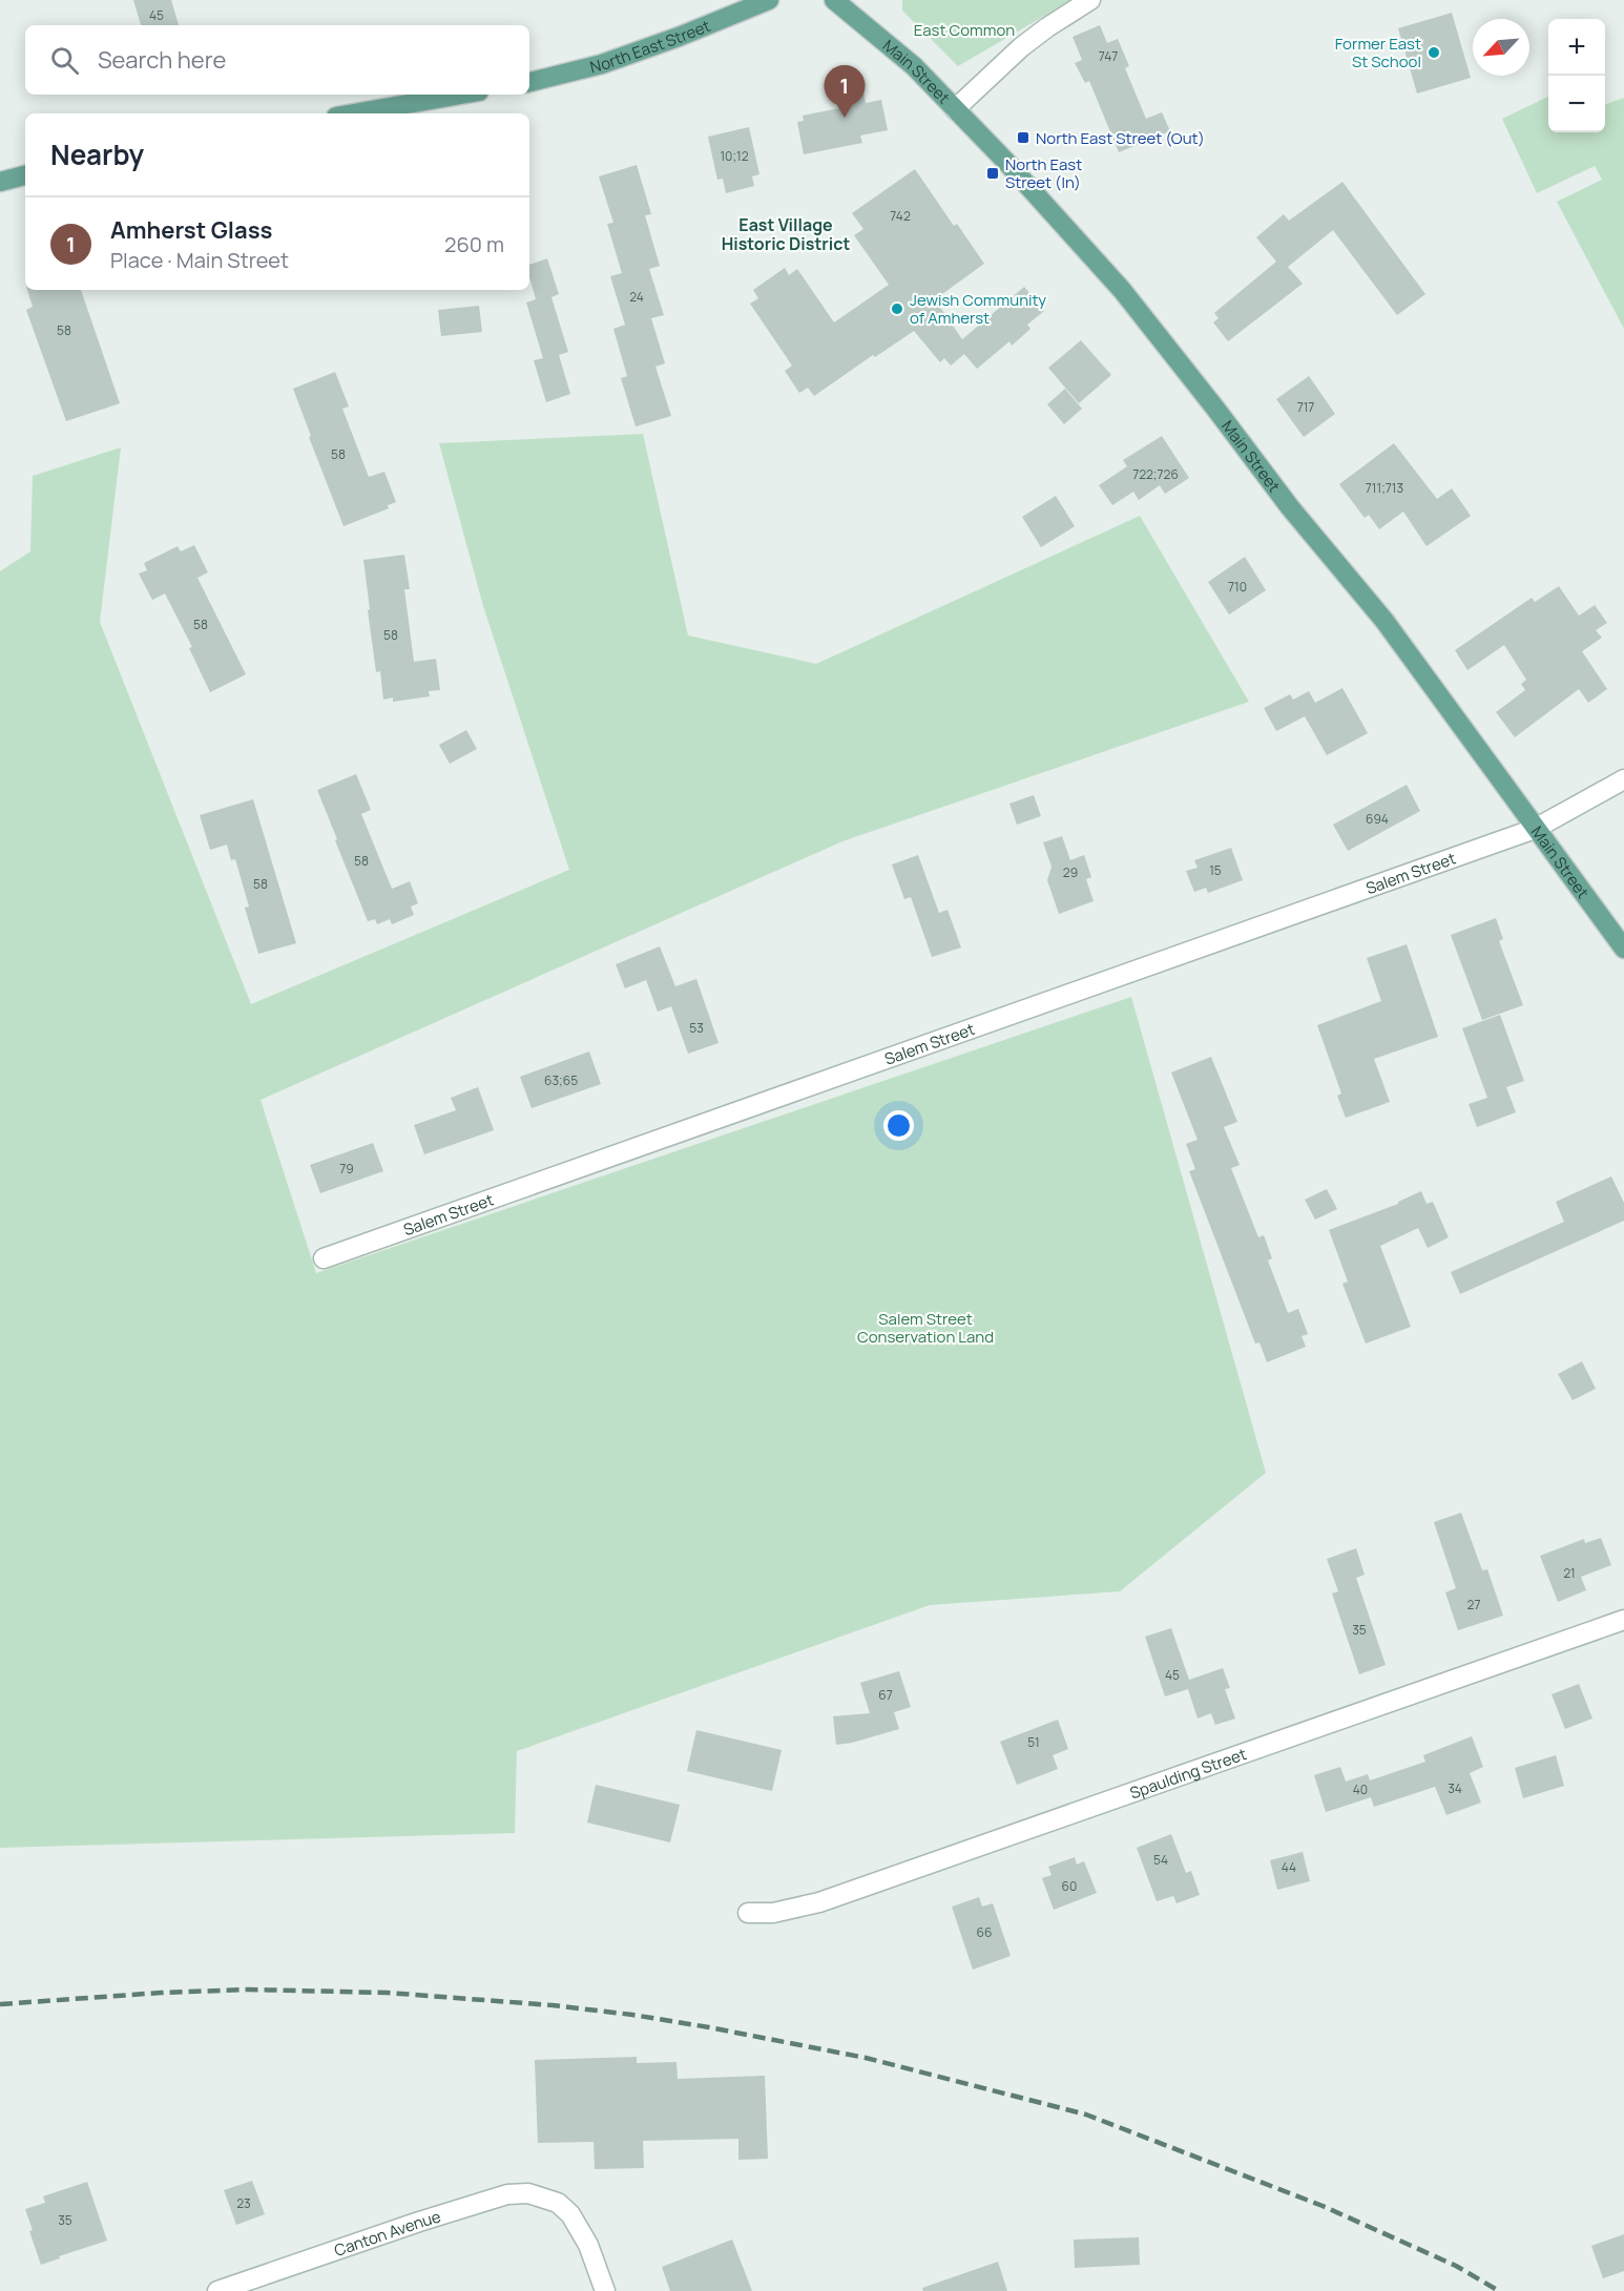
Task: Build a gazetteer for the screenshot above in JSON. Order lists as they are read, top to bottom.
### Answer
{
  "streets": {
    "main road": ["North East Street", "Main Street"],
    "street": ["Salem Street", "Spaulding Street", "Canton Avenue"]
  },
  "crossings": [
    ["Main Street", "Salem Street"]
  ],
  "districts": ["East Village Historic District"],
  "parks": ["East Common", "Salem Street Conservation Land"],
  "places": {
    "other": ["Former East St School", "Jewish Community of Amherst"],
    "transit": ["North East Street (Out)", "North East Street (In)"]
  },
  "house_numbers": [
    "45",
    "747",
    "10;12",
    "742",
    "24",
    "58",
    "717",
    "58",
    "722;726",
    "711;713",
    "710",
    "58",
    "58",
    "694",
    "58",
    "15",
    "29",
    "58",
    "53",
    "63;65",
    "79",
    "21",
    "27",
    "35",
    "45",
    "67",
    "51",
    "34",
    "40",
    "54",
    "44",
    "60",
    "66",
    "23",
    "35"
  ],
  "north": "bottom left",
  "page": {
    "map_buttons": ["+", "−"],
    "search": "Search here",
    "pins": "1",
    "heading": "Nearby",
    "list": [
      {
        "mark": "1",
        "name": "Amherst Glass",
        "note": "Place · Main Street",
        "value": "260 m"
      }
    ]
  }
}
